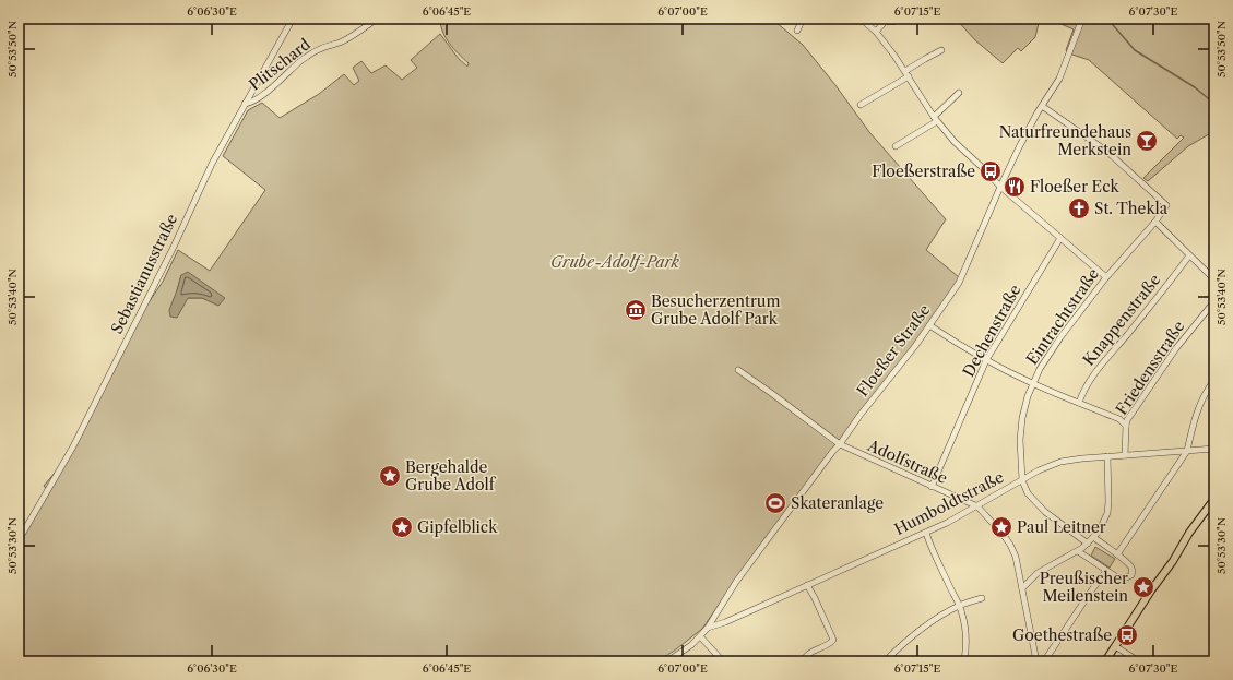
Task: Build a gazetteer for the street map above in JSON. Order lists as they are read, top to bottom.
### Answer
{
  "streets": {
    "street": [
      "Plitschard",
      "Sebastianusstraße",
      "Eintrachtstraße",
      "Knappenstraße",
      "Dechenstraße",
      "Floeßer Straße",
      "Friedensstraße",
      "Adolfstraße",
      "Humboldtstraße"
    ]
  },
  "crossings": [
    ["Plitschard", "Sebastianusstraße"],
    ["Eintrachtstraße", "Floeßer Straße"],
    ["Eintrachtstraße", "Humboldtstraße"],
    ["Dechenstraße", "Adolfstraße"],
    ["Floeßer Straße", "Adolfstraße"],
    ["Floeßer Straße", "Humboldtstraße"],
    ["Friedensstraße", "Humboldtstraße"],
    ["Adolfstraße", "Humboldtstraße"]
  ],
  "parks": ["Grube-Adolf-Park"],
  "places": {
    "bar": ["Naturfreundehaus Merkstein"],
    "bus stop": ["Floeßerstraße", "Goethestraße"],
    "restaurant": ["Floeßer Eck"],
    "church": ["St. Thekla"],
    "museum": ["Besucherzentrum Grube Adolf Park"],
    "place": [
      "Bergehalde Grube Adolf",
      "Gipfelblick",
      "Paul Leitner",
      "Preußischer Meilenstein"
    ],
    "sports": ["Skateranlage"]
  },
  "coordinates": [
    "6°06'30\"E",
    "6°06'45\"E",
    "6°07'00\"E",
    "6°07'15\"E",
    "6°07'30\"E",
    "50°53'50\"N",
    "50°53'40\"N",
    "50°53'30\"N"
  ]
}
